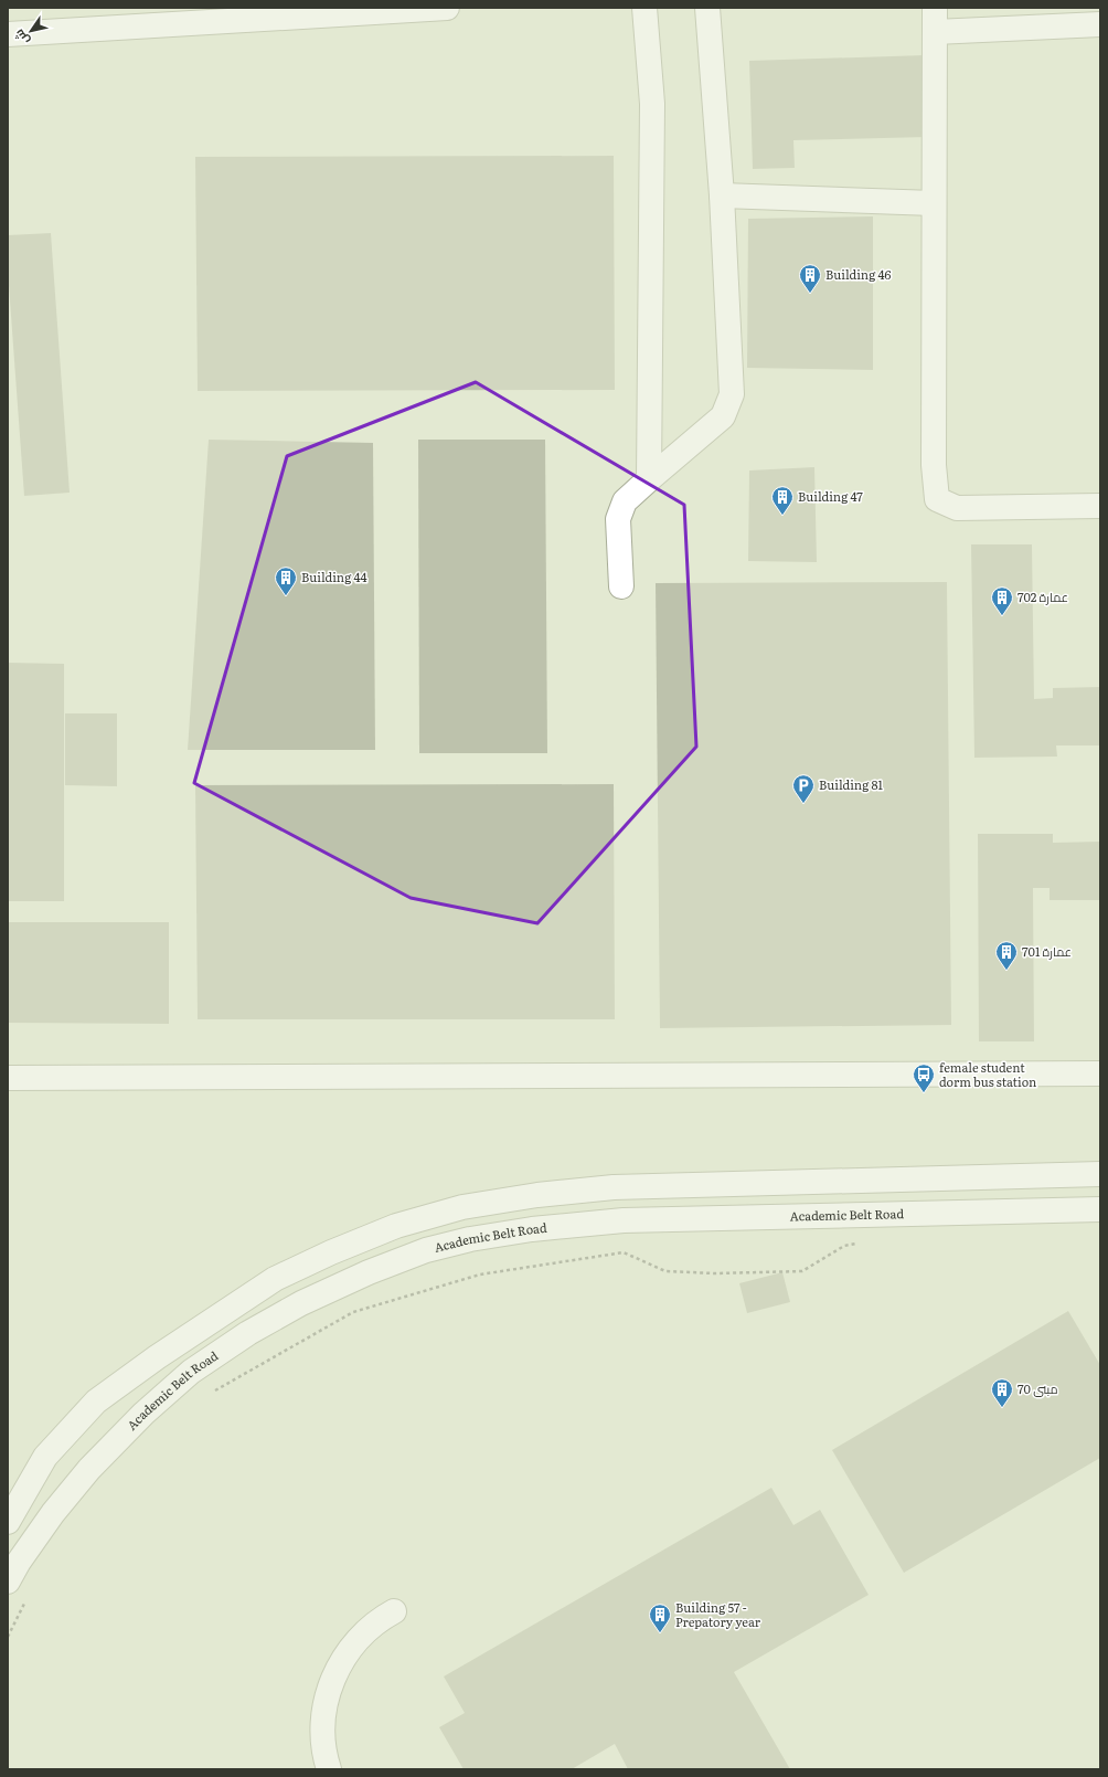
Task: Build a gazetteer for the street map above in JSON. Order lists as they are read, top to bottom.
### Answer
{
  "streets": {
    "street": ["Academic Belt Road"]
  },
  "places": {
    "building": [
      "Building 46",
      "Building 47",
      "Building 44",
      "عمارة 702",
      "عمارة 701",
      "مبنى 70",
      "Building 57 - Prepatory year"
    ],
    "parking": ["Building 81"],
    "bus stop": ["female student dorm bus station"]
  },
  "north": "bottom left"
}
